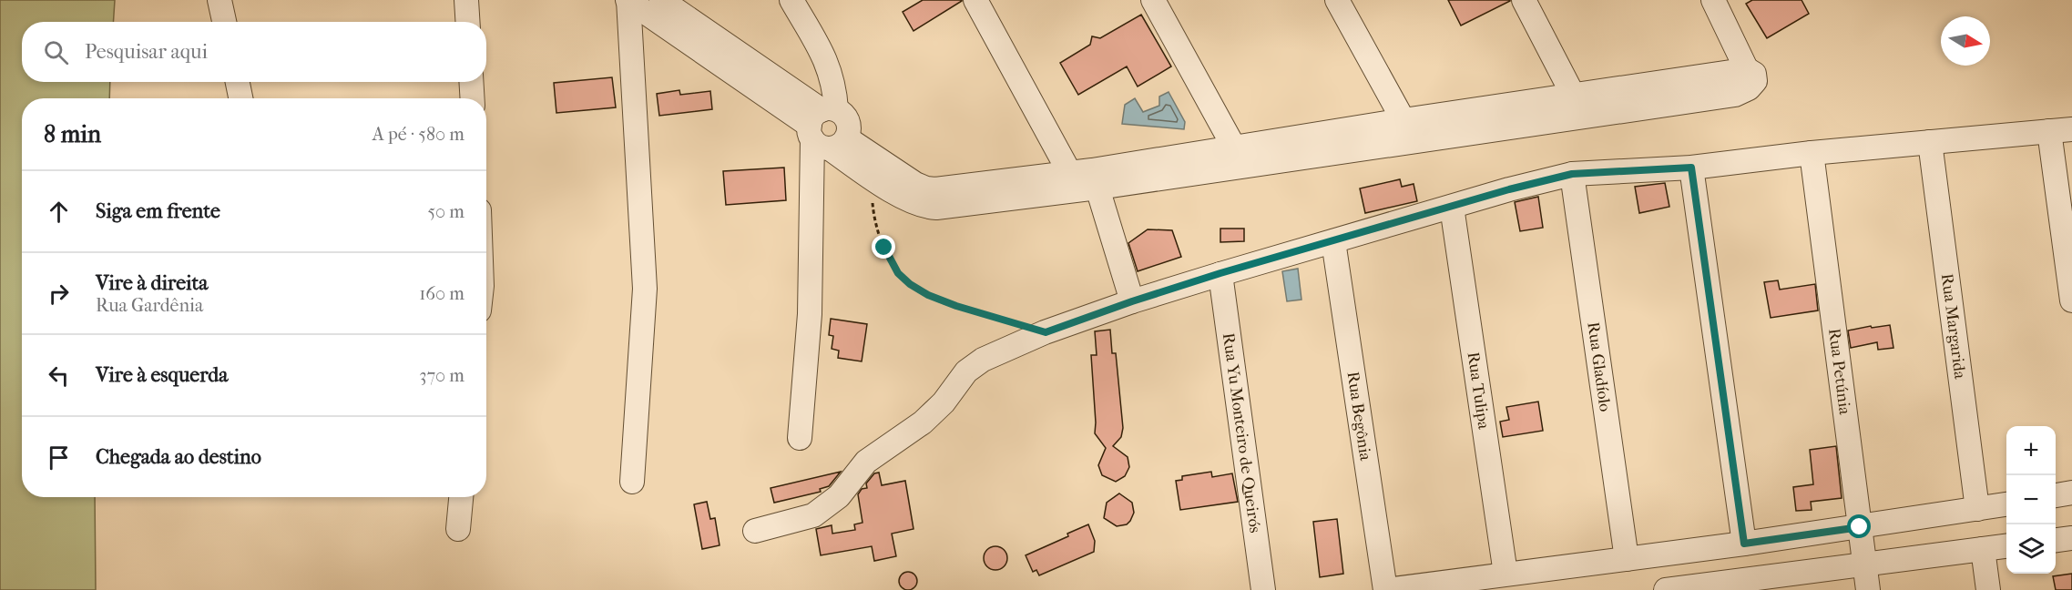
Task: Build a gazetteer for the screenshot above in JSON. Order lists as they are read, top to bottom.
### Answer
{
  "streets": {
    "street": [
      "Rua Margarida",
      "Rua Gladíolo",
      "Rua Petúnia",
      "Rua Tulipa",
      "Rua Begônia",
      "Rua Yu Monteiro de Queirós"
    ]
  },
  "north": "right",
  "page": {
    "search": "Pesquisar aqui",
    "heading": ["8 min", "A pé · 580 m"],
    "list": [
      ["Siga em frente", "50 m"],
      ["Vire à direita", "Rua Gardênia", "160 m"],
      ["Vire à esquerda", "370 m"],
      "Chegada ao destino"
    ],
    "map_buttons": ["+", "−"]
  }
}
